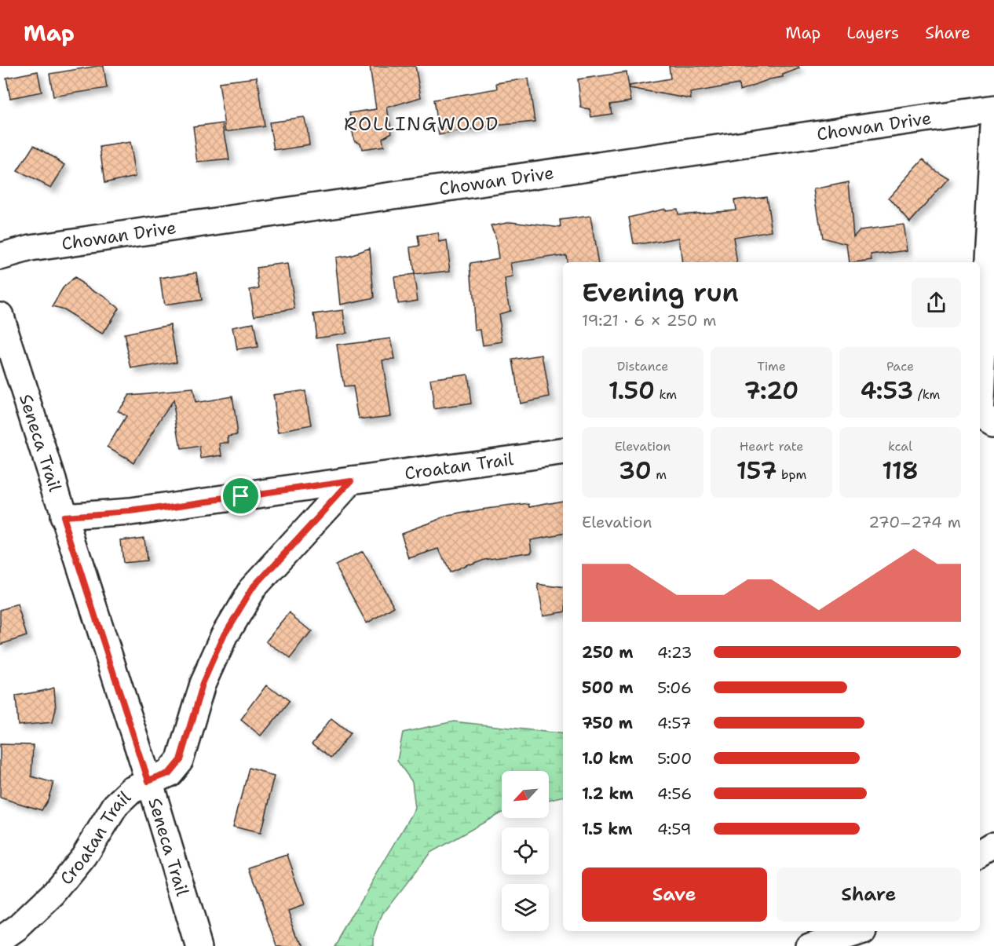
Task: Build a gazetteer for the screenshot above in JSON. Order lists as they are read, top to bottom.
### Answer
{
  "streets": {
    "street": ["Chowan Drive", "Seneca Trail", "Croatan Trail"]
  },
  "crossings": [
    ["Seneca Trail", "Croatan Trail"]
  ],
  "districts": ["ROLLINGWOOD"],
  "north": "bottom left",
  "page": {
    "header": "Map",
    "nav": ["Map", "Layers", "Share"],
    "heading": ["Evening run", "19:21 · 6 × 250 m"],
    "stats": [
      ["Distance", "1.50 km"],
      ["Time", "7:20"],
      ["Pace", "4:53 /km"],
      ["Elevation", "30 m"],
      ["Heart rate", "157 bpm"],
      ["kcal", "118"]
    ],
    "chart": ["Elevation", "270–274 m"],
    "list": [
      {
        "name": "250 m",
        "note": "4:23"
      },
      {
        "name": "500 m",
        "note": "5:06"
      },
      {
        "name": "750 m",
        "note": "4:57"
      },
      {
        "name": "1.0 km",
        "note": "5:00"
      },
      {
        "name": "1.2 km",
        "note": "4:56"
      },
      {
        "name": "1.5 km",
        "note": "4:59"
      }
    ],
    "buttons": ["Save", "Share"]
  }
}
